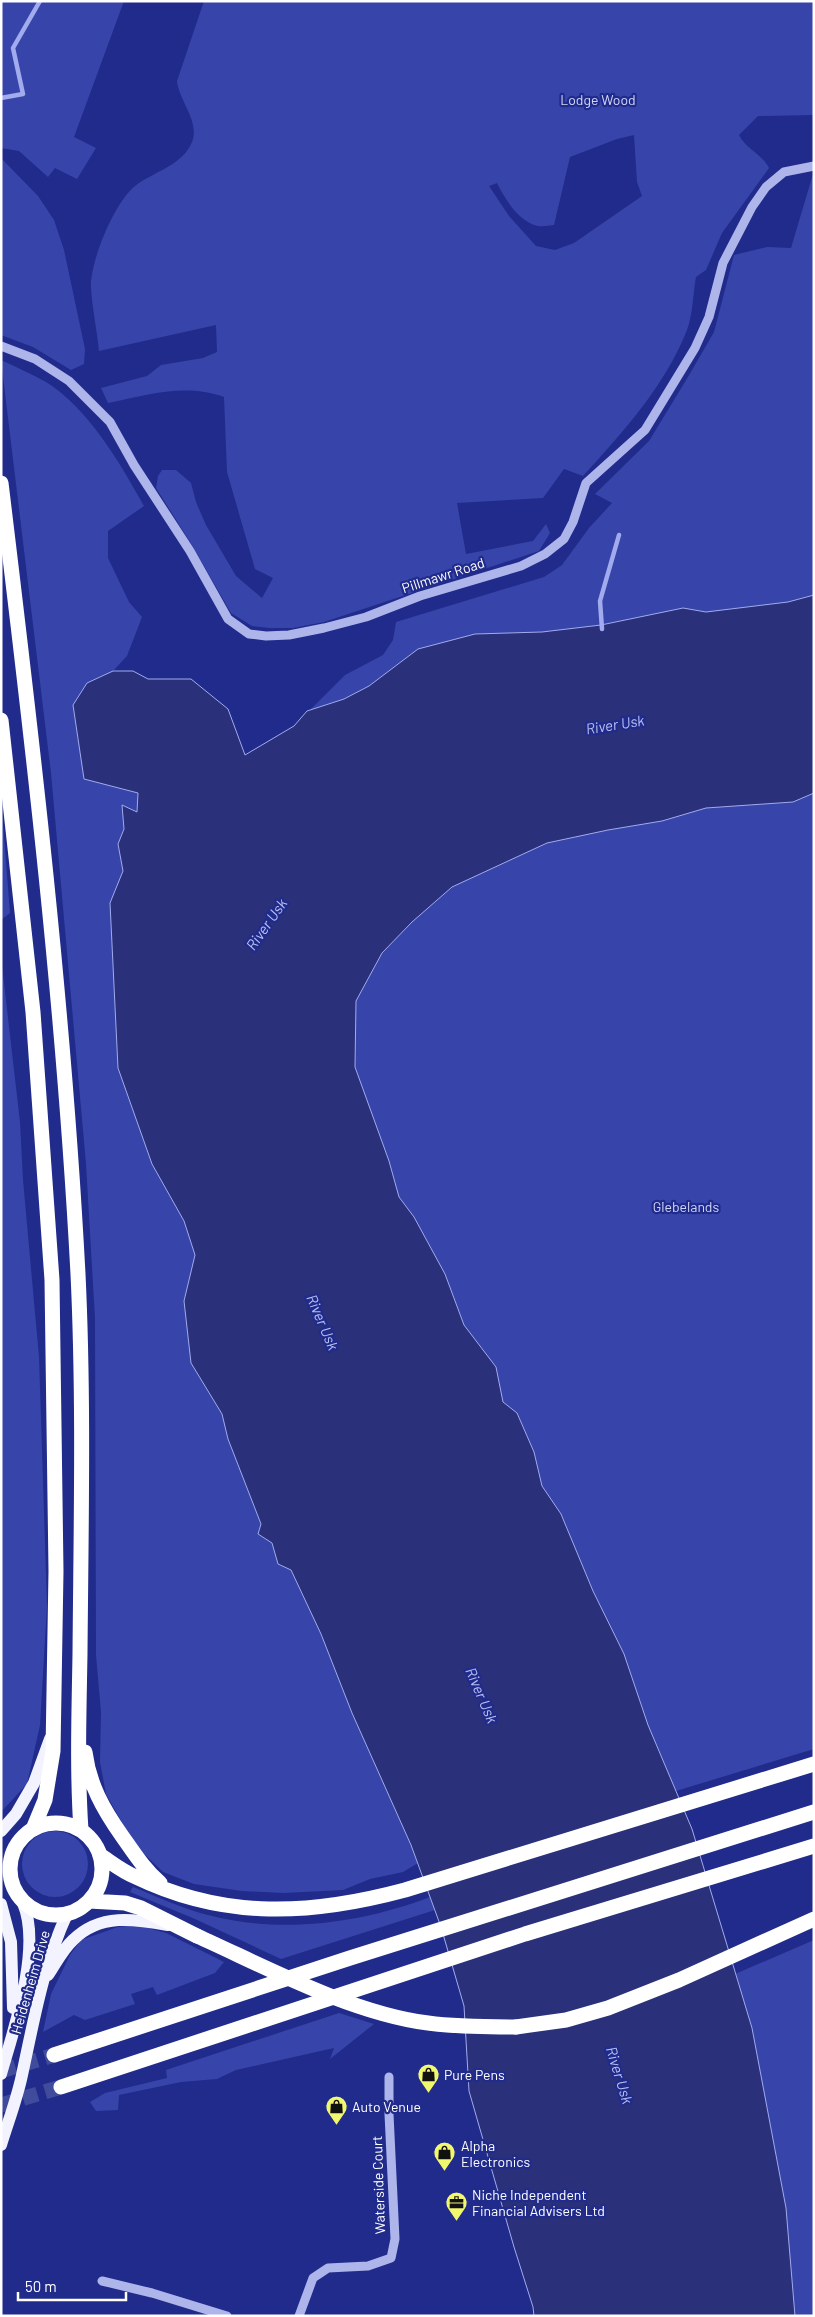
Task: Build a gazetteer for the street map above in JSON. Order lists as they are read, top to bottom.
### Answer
{
  "streets": {
    "main road": ["Heidenheim Drive"],
    "street": ["Pillmawr Road", "Waterside Court"]
  },
  "water": ["River Usk"],
  "parks": ["Lodge Wood", "Glebelands"],
  "places": {
    "shop": ["Pure Pens", "Auto Venue", "Alpha Electronics"],
    "office": ["Niche Independent Financial Advisers Ltd"]
  },
  "scale_bar": "50 m"
}
